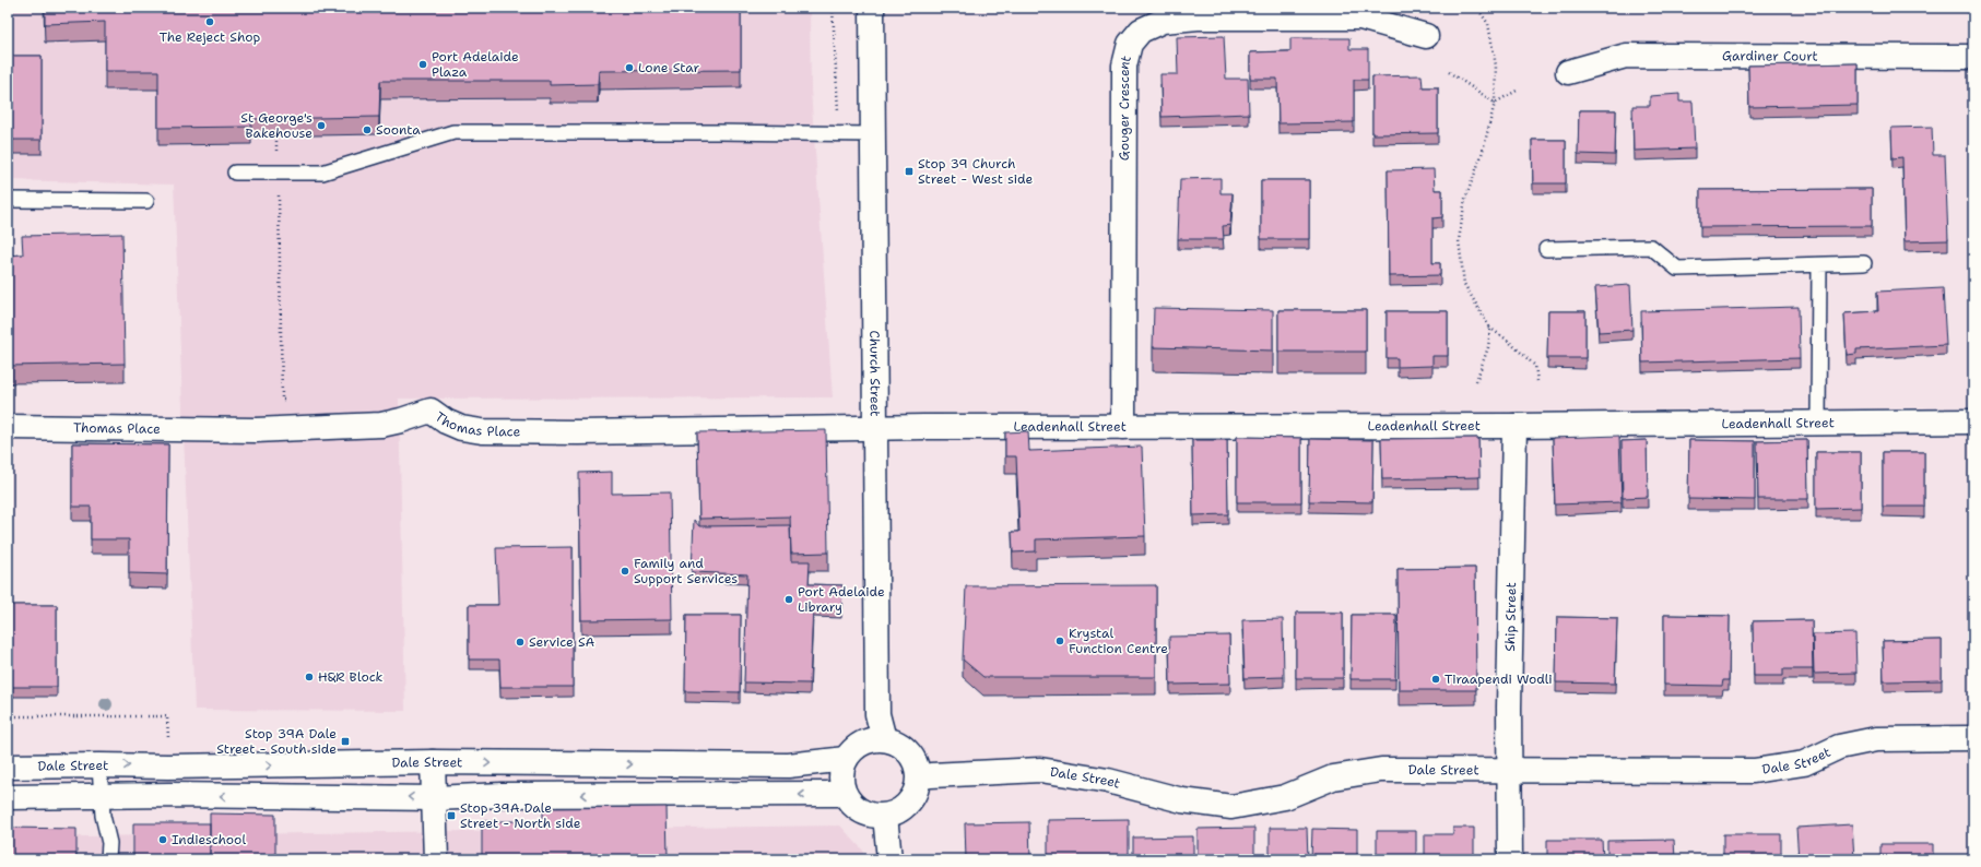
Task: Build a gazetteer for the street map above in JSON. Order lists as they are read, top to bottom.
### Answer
{
  "streets": {
    "street": [
      "Gardiner Court",
      "Gouger Crescent",
      "Church Street",
      "Thomas Place",
      "Leadenhall Street",
      "Ship Street",
      "Dale Street"
    ]
  },
  "crossings": [
    ["Gouger Crescent", "Leadenhall Street"],
    ["Church Street", "Thomas Place"],
    ["Church Street", "Leadenhall Street"],
    ["Church Street", "Dale Street"],
    ["Thomas Place", "Leadenhall Street"],
    ["Leadenhall Street", "Ship Street"],
    ["Ship Street", "Dale Street"]
  ],
  "places": {
    "other": [
      "The Reject Shop",
      "Port Adelaide Plaza",
      "Lone Star",
      "St George's Bakehouse",
      "Soonta",
      "Family and Support Services",
      "Port Adelaide Library",
      "Krystal Function Centre",
      "Service SA",
      "H&R Block",
      "Tiraapendi Wodli",
      "Indieschool"
    ],
    "transit": ["Stop 39 Church Street - West side", "Stop 39A Dale Street - South side", "Stop 39A Dale Street - North side"]
  }
}
